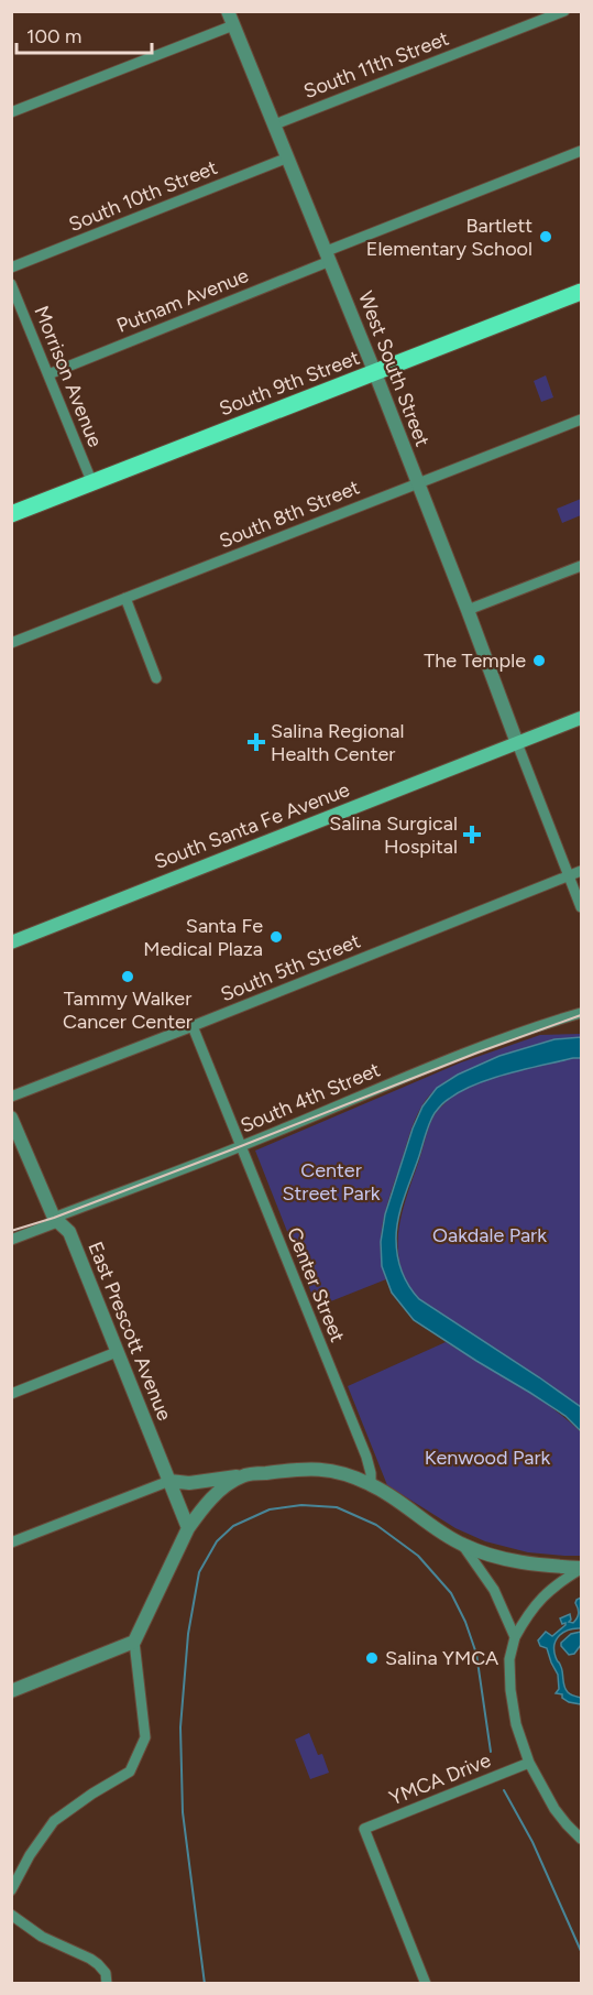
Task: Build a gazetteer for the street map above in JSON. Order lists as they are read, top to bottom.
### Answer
{
  "streets": {
    "main road": ["South 9th Street", "South Santa Fe Avenue"],
    "street": [
      "South 11th Street",
      "South 10th Street",
      "Putnam Avenue",
      "West South Street",
      "Morrison Avenue",
      "South 8th Street",
      "South 5th Street",
      "South 4th Street",
      "Center Street",
      "East Prescott Avenue",
      "YMCA Drive"
    ]
  },
  "crossings": [
    ["South 11th Street", "West South Street"],
    ["South 10th Street", "West South Street"],
    ["Putnam Avenue", "West South Street"],
    ["Putnam Avenue", "Morrison Avenue"],
    ["West South Street", "South 9th Street"],
    ["West South Street", "South 8th Street"],
    ["West South Street", "South Santa Fe Avenue"],
    ["Morrison Avenue", "South 9th Street"],
    ["South 5th Street", "Center Street"],
    ["South 4th Street", "Center Street"],
    ["South 4th Street", "East Prescott Avenue"]
  ],
  "parks": ["Center Street Park", "Oakdale Park", "Kenwood Park"],
  "places": {
    "other": [
      "Bartlett Elementary School",
      "The Temple",
      "Santa Fe Medical Plaza",
      "Tammy Walker Cancer Center",
      "Salina YMCA"
    ],
    "health": ["Salina Regional Health Center", "Salina Surgical Hospital"]
  },
  "scale_bar": "100 m"
}
